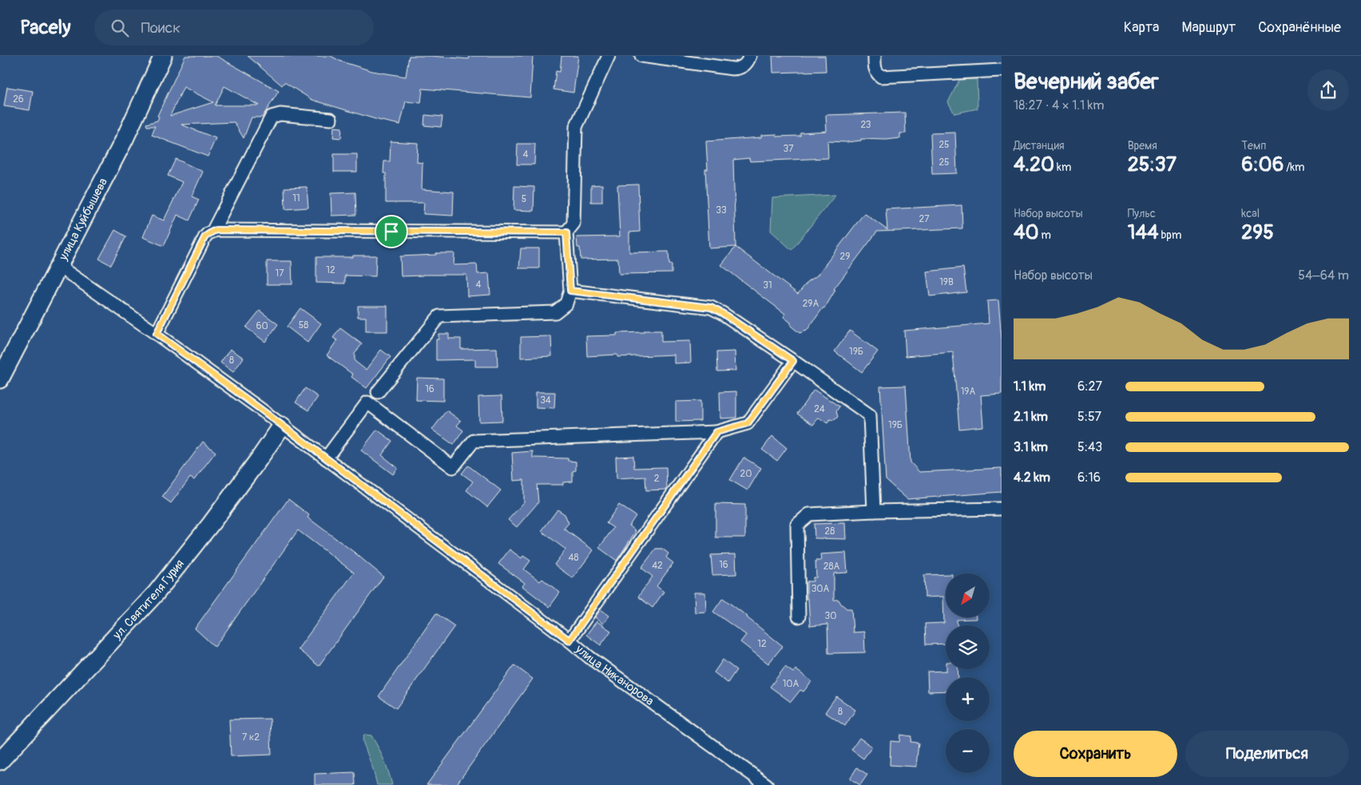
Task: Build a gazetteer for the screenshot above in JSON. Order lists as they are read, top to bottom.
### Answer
{
  "streets": {
    "street": ["улица Куйбышева", "ул. Святителя Гурия", "улица Никанорова"]
  },
  "crossings": [
    ["улица Куйбышева", "улица Никанорова"],
    ["ул. Святителя Гурия", "улица Никанорова"]
  ],
  "house_numbers": [
    "26",
    "23",
    "25",
    "37",
    "4",
    "25",
    "11",
    "5",
    "33",
    "27",
    "29",
    "12",
    "17",
    "19В",
    "4",
    "31",
    "29А",
    "58",
    "60",
    "19Б",
    "8",
    "16",
    "19А",
    "34",
    "24",
    "19Б",
    "20",
    "2",
    "28",
    "48",
    "16",
    "42",
    "28А",
    "30А",
    "30",
    "12",
    "10А",
    "8",
    "7 к2"
  ],
  "north": "bottom left",
  "page": {
    "header": "Pacely",
    "search": "Поиск",
    "nav": ["Карта", "Маршрут", "Сохранённые"],
    "heading": ["Вечерний забег", "18:27 · 4 × 1.1 km"],
    "stats": [
      ["Дистанция", "4.20 km"],
      ["Время", "25:37"],
      ["Темп", "6:06 /km"],
      ["Набор высоты", "40 m"],
      ["Пульс", "144 bpm"],
      ["kcal", "295"]
    ],
    "chart": ["Набор высоты", "54–64 m"],
    "list": [
      {
        "name": "1.1 km",
        "note": "6:27"
      },
      {
        "name": "2.1 km",
        "note": "5:57"
      },
      {
        "name": "3.1 km",
        "note": "5:43"
      },
      {
        "name": "4.2 km",
        "note": "6:16"
      }
    ],
    "map_buttons": ["+", "−"],
    "buttons": ["Сохранить", "Поделиться"]
  }
}
